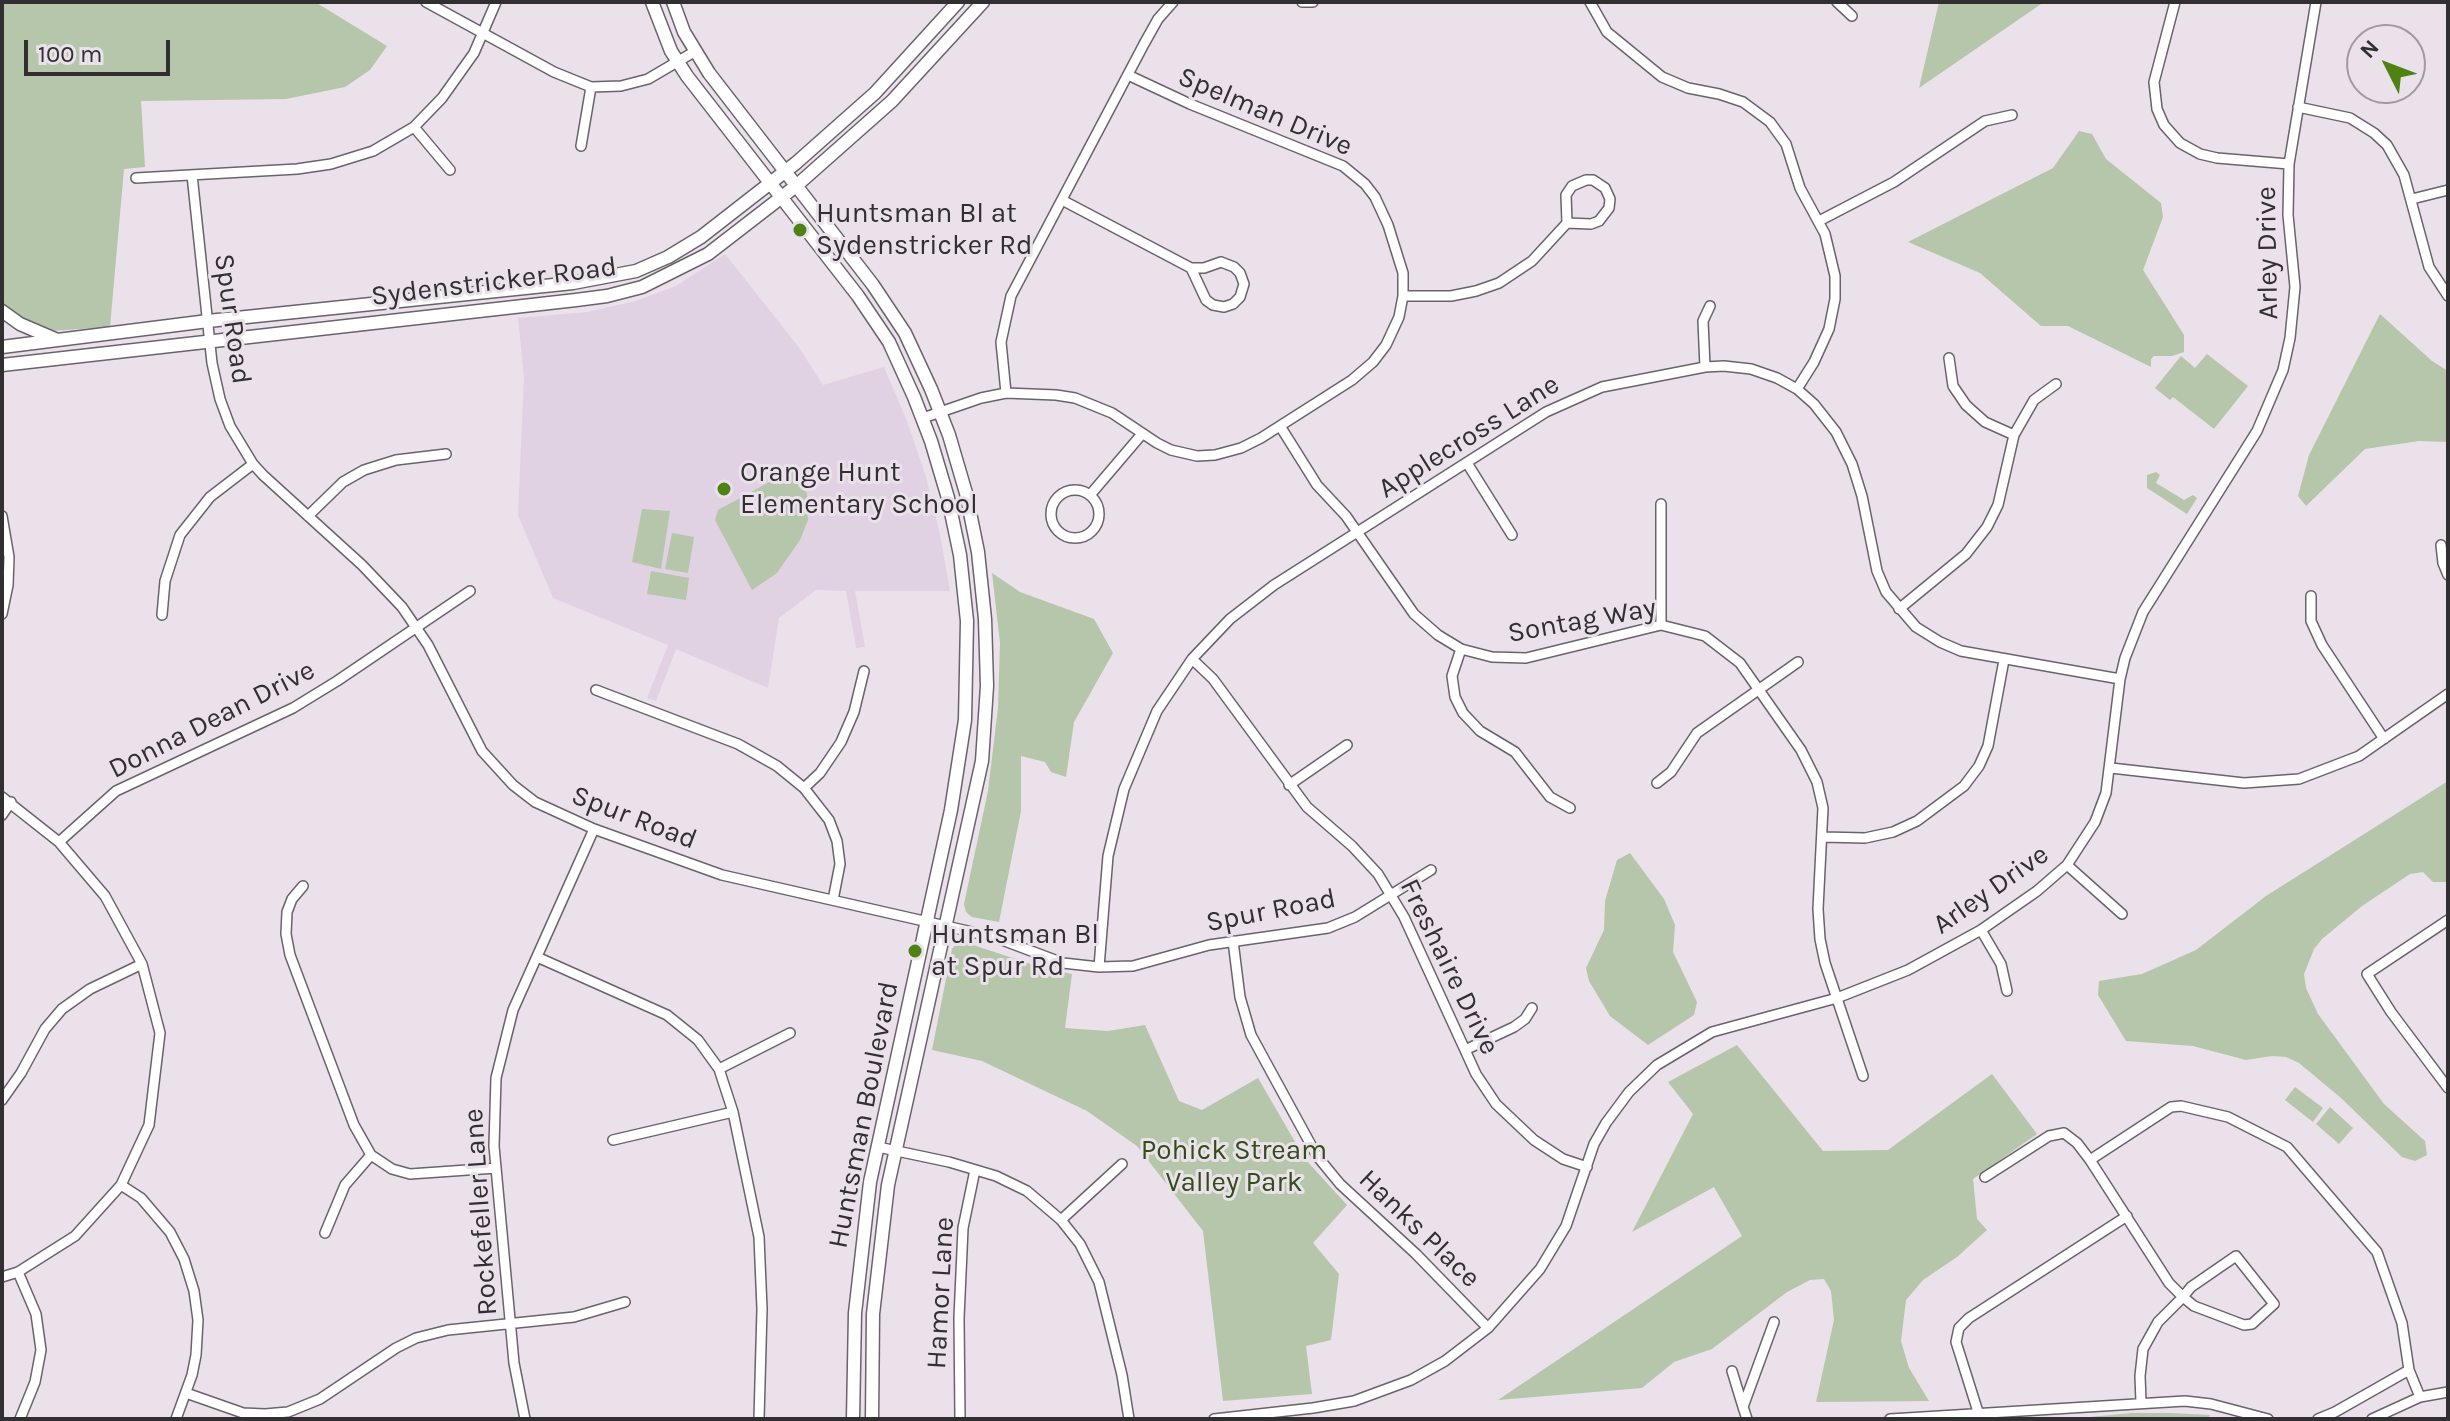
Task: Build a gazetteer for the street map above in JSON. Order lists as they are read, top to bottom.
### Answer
{
  "streets": {
    "street": [
      "Spelman Drive",
      "Arley Drive",
      "Sydenstricker Road",
      "Spur Road",
      "Applecross Lane",
      "Sontag Way",
      "Donna Dean Drive",
      "Freshaire Drive",
      "Huntsman Boulevard",
      "Rockefeller Lane",
      "Hanks Place",
      "Hamor Lane"
    ]
  },
  "crossings": [
    ["Spelman Drive", "Sontag Way"],
    ["Spelman Drive", "Huntsman Boulevard"],
    ["Arley Drive", "Applecross Lane"],
    ["Arley Drive", "Sontag Way"],
    ["Arley Drive", "Freshaire Drive"],
    ["Arley Drive", "Hanks Place"],
    ["Sydenstricker Road", "Spur Road"],
    ["Sydenstricker Road", "Huntsman Boulevard"],
    ["Spur Road", "Applecross Lane"],
    ["Spur Road", "Donna Dean Drive"],
    ["Spur Road", "Freshaire Drive"],
    ["Spur Road", "Huntsman Boulevard"],
    ["Spur Road", "Rockefeller Lane"],
    ["Spur Road", "Hanks Place"],
    ["Applecross Lane", "Sontag Way"],
    ["Applecross Lane", "Freshaire Drive"]
  ],
  "parks": ["Pohick Stream Valley Park"],
  "places": ["Huntsman Bl at Sydenstricker Rd", "Orange Hunt Elementary School", "Huntsman Bl at Spur Rd"],
  "scale_bar": "100 m",
  "north": "top left"
}
